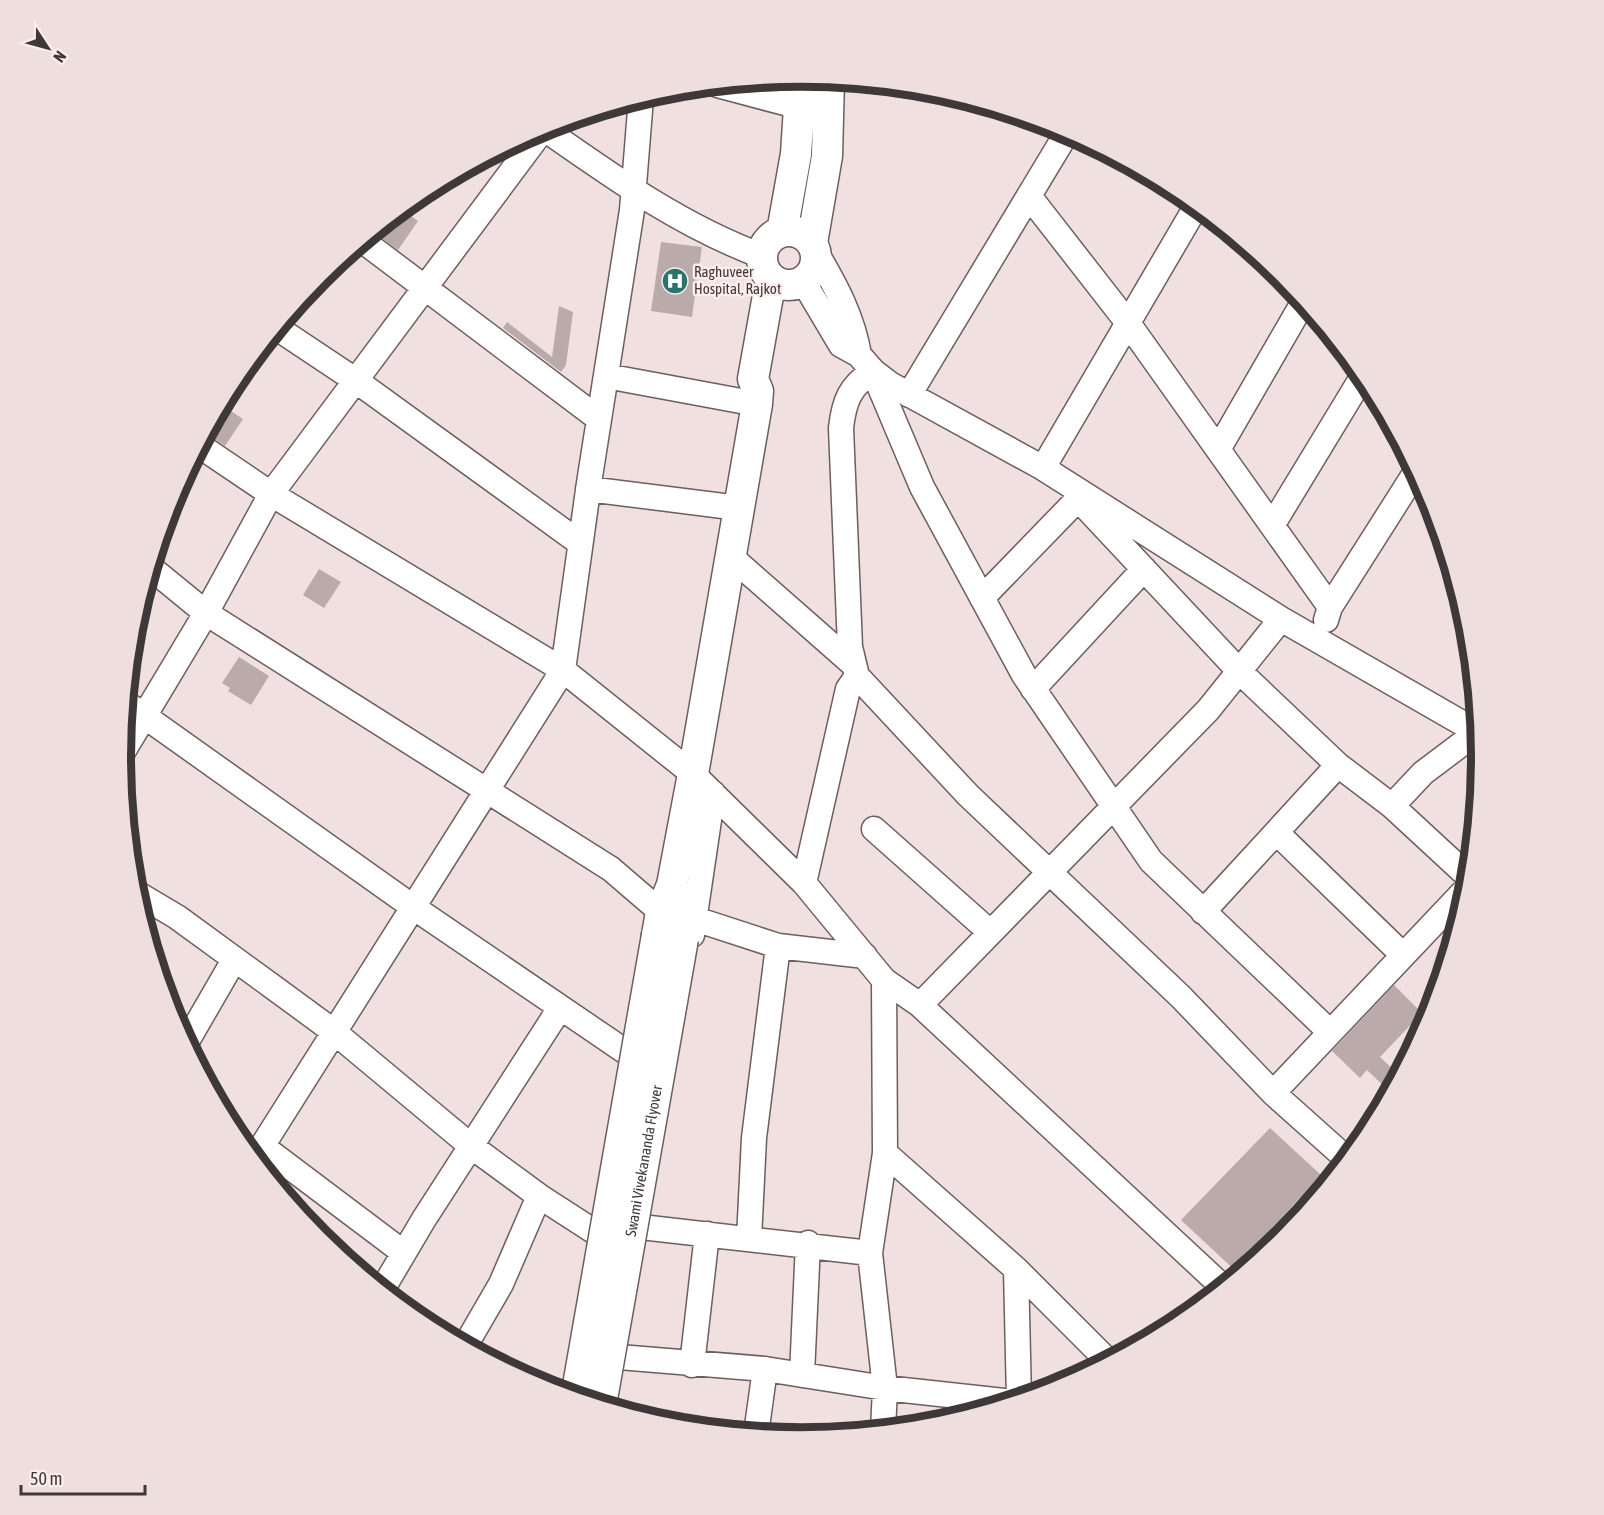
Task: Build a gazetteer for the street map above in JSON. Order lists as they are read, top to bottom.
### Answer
{
  "streets": {
    "main road": ["Swami Vivekananda Flyover"]
  },
  "places": {
    "hospital": ["Raghuveer Hospital, Rajkot"]
  },
  "scale_bar": "50 m",
  "north": "bottom right"
}
